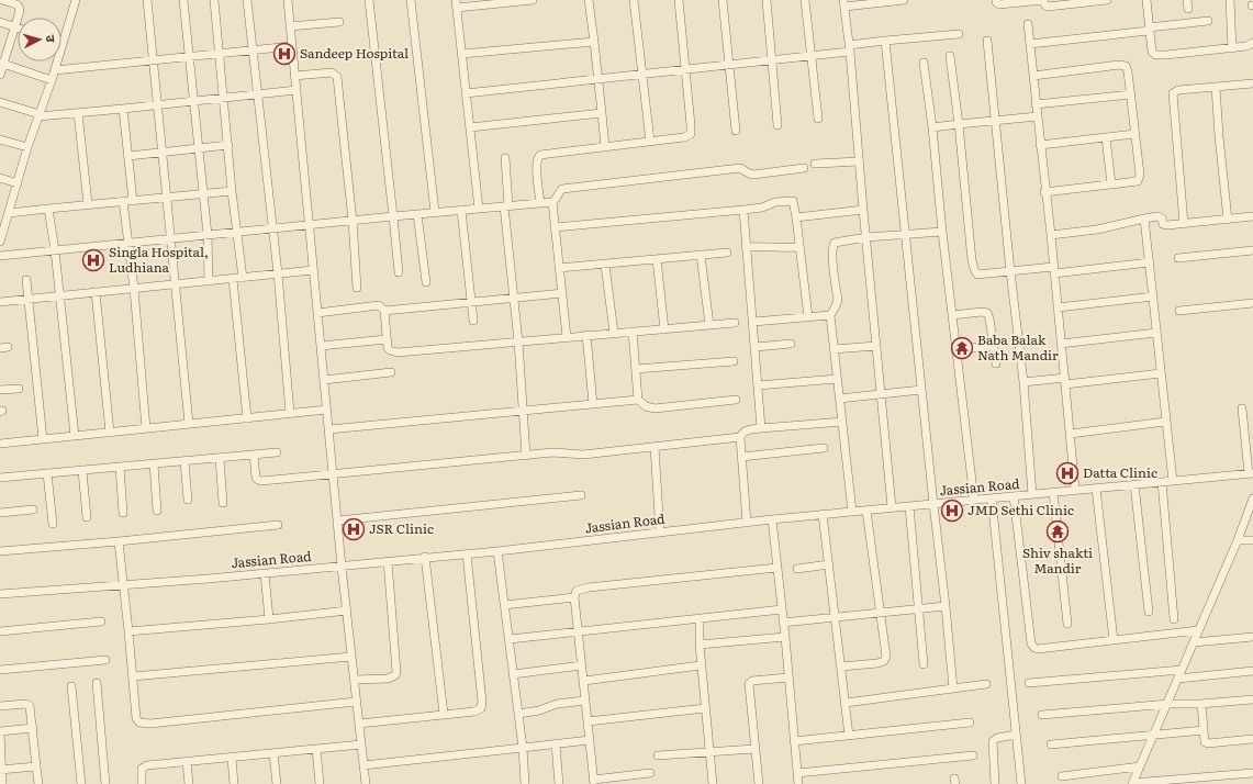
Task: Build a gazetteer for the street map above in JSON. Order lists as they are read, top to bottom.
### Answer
{
  "streets": {
    "street": ["Jassian Road"]
  },
  "places": {
    "hospital": [
      "Sandeep Hospital",
      "Singla Hospital, Ludhiana",
      "Datta Clinic",
      "JMD Sethi Clinic",
      "JSR Clinic"
    ],
    "temple": ["Baba Balak Nath Mandir", "Shiv shakti Mandir"]
  },
  "north": "right"
}
